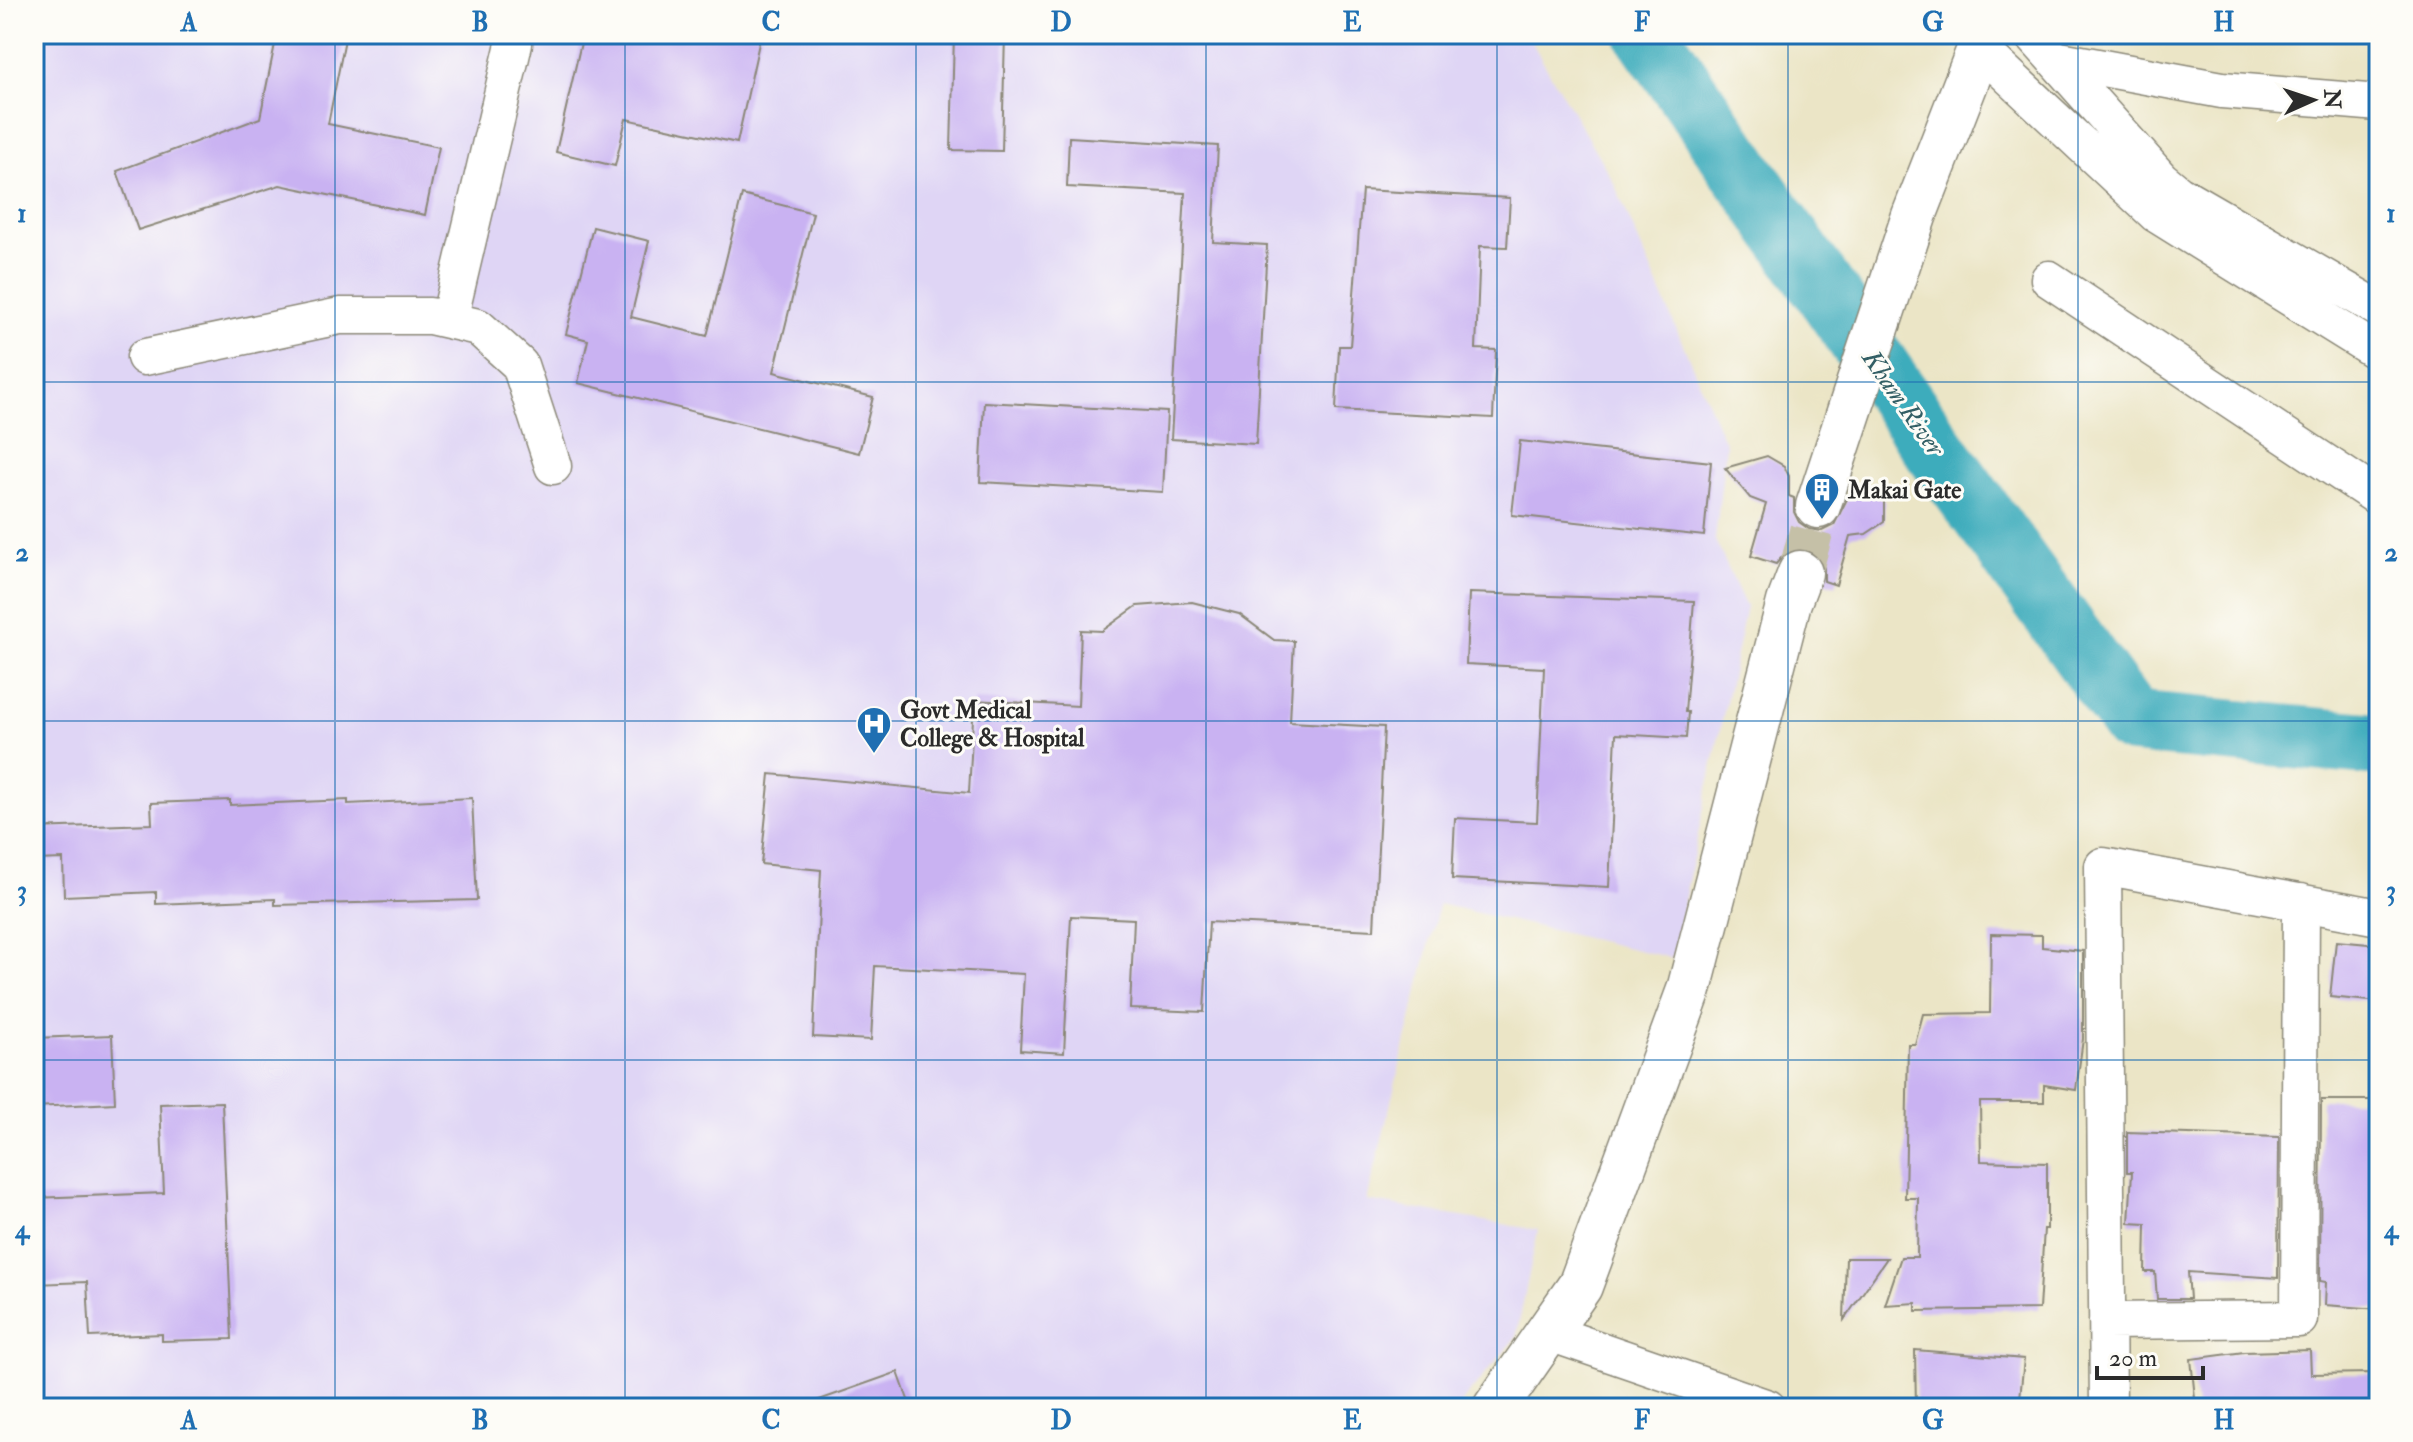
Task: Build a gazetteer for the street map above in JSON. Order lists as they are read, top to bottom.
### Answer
{
  "water": ["Kham River"],
  "places": {
    "building": ["Makai Gate"],
    "hospital": ["Govt Medical College & Hospital"]
  },
  "scale_bar": "20 m",
  "north": "right",
  "grid": {
    "columns": [
      "A",
      "B",
      "C",
      "D",
      "E",
      "F",
      "G",
      "H"
    ],
    "rows": [
      "1",
      "2",
      "3",
      "4"
    ]
  }
}
